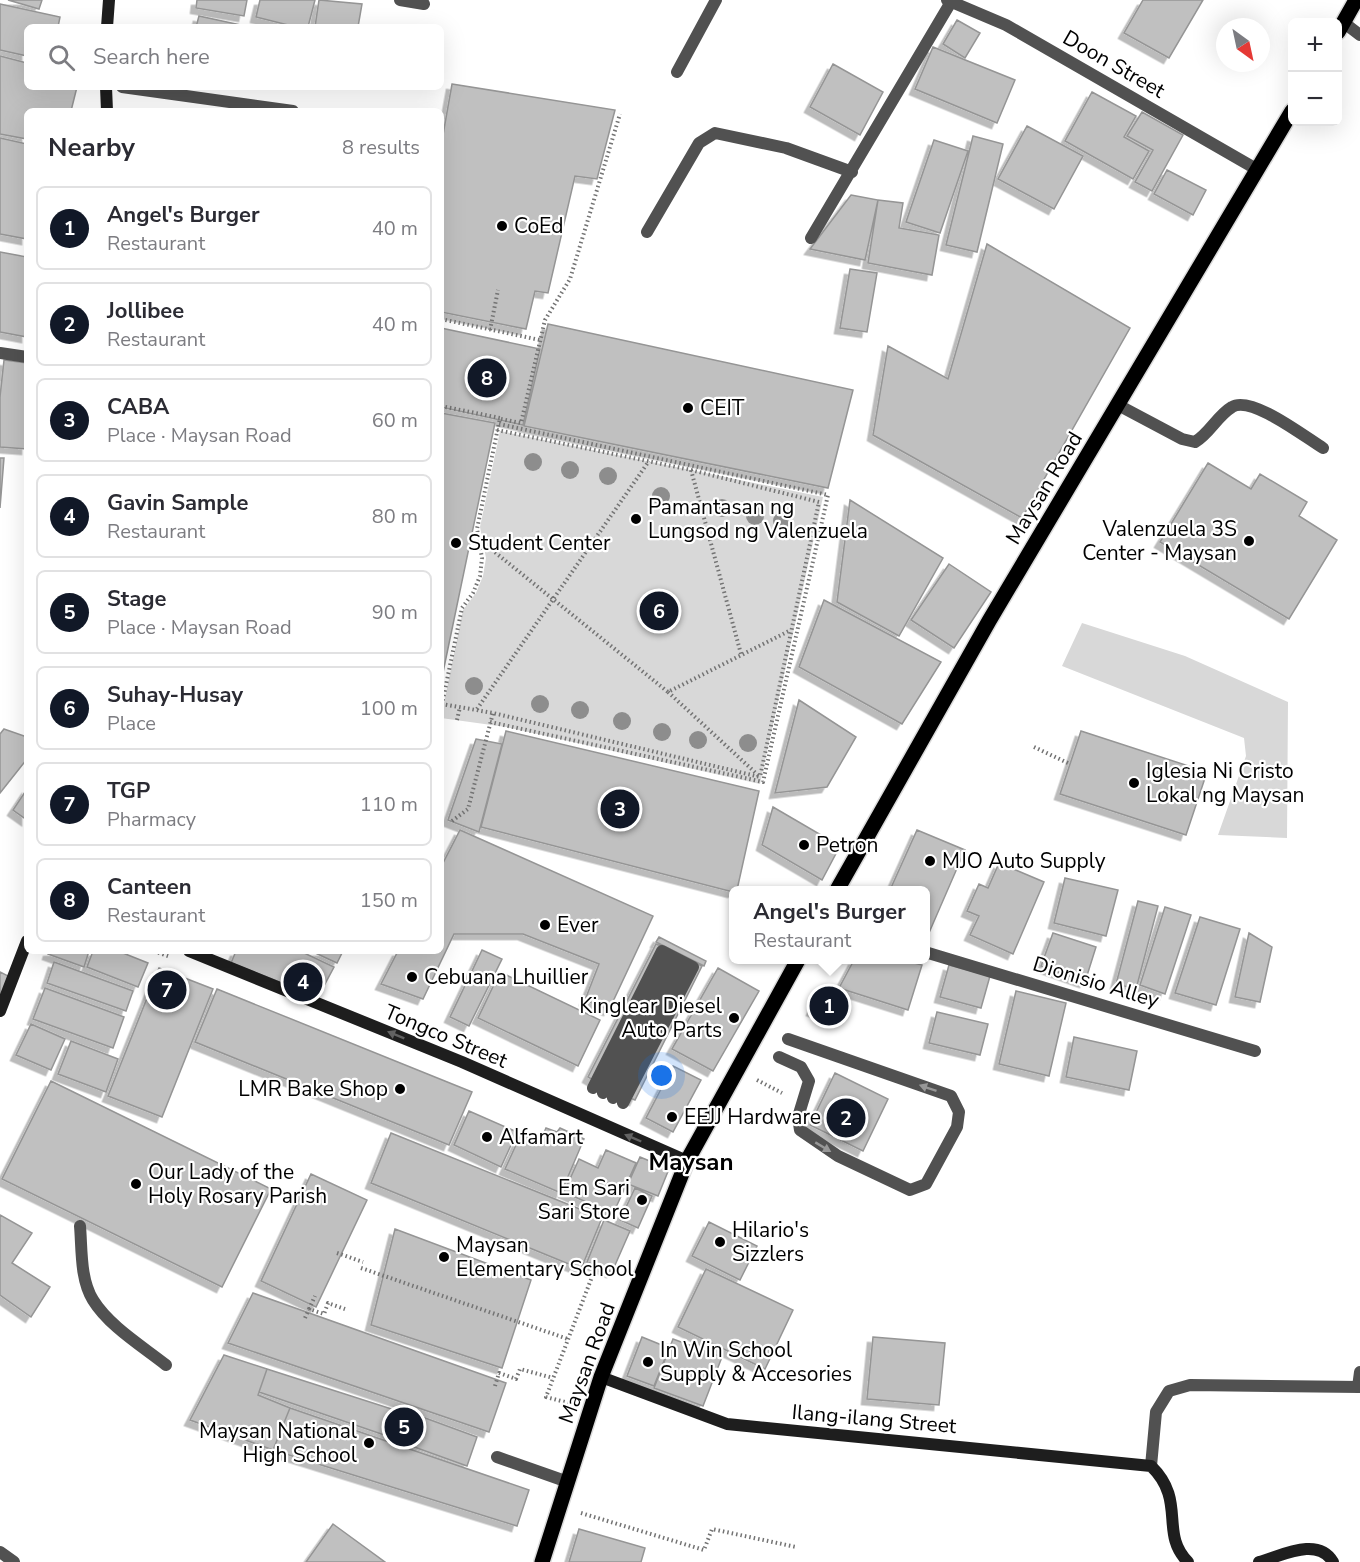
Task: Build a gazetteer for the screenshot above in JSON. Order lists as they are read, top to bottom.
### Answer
{
  "streets": {
    "main road": ["Maysan Road"],
    "street": [
      "Doon Street",
      "Dionisio Alley",
      "Tongco Street",
      "Ilang-ilang Street"
    ]
  },
  "crossings": [
    ["Doon Street", "Maysan Road"],
    ["Maysan Road", "Tongco Street"],
    ["Maysan Road", "Ilang-ilang Street"]
  ],
  "one_way": ["Tongco Street"],
  "districts": ["Maysan"],
  "places": [
    "CoEd",
    "CEIT",
    "Pamantasan ng Lungsod ng Valenzuela",
    "Valenzuela 3S Center - Maysan",
    "Student Center",
    "Iglesia Ni Cristo Lokal ng Maysan",
    "Petron",
    "MJO Auto Supply",
    "Ever",
    "Cebuana Lhuillier",
    "Kinglear Diesel Auto Parts",
    "LMR Bake Shop",
    "EEJJ Hardware",
    "Alfamart",
    "Our Lady of the Holy Rosary Parish",
    "Em Sari Sari Store",
    "Hilario's Sizzlers",
    "Maysan Elementary School",
    "In Win School Supply & Accesories",
    "Maysan National High School"
  ],
  "north": "bottom right",
  "page": {
    "map_buttons": ["+", "−"],
    "search": "Search here",
    "heading": ["Nearby", "8 results"],
    "list": [
      {
        "mark": "1",
        "name": "Angel's Burger",
        "note": "Restaurant",
        "value": "40 m"
      },
      {
        "mark": "2",
        "name": "Jollibee",
        "note": "Restaurant",
        "value": "40 m"
      },
      {
        "mark": "3",
        "name": "CABA",
        "note": "Place · Maysan Road",
        "value": "60 m"
      },
      {
        "mark": "4",
        "name": "Gavin Sample",
        "note": "Restaurant",
        "value": "80 m"
      },
      {
        "mark": "5",
        "name": "Stage",
        "note": "Place · Maysan Road",
        "value": "90 m"
      },
      {
        "mark": "6",
        "name": "Suhay-Husay",
        "note": "Place",
        "value": "100 m"
      },
      {
        "mark": "7",
        "name": "TGP",
        "note": "Pharmacy",
        "value": "110 m"
      },
      {
        "mark": "8",
        "name": "Canteen",
        "note": "Restaurant",
        "value": "150 m"
      }
    ],
    "pins": [
      "8",
      "6",
      "3",
      "4",
      "7",
      "1",
      "2",
      "5"
    ],
    "popup": ["Angel's Burger", "Restaurant"]
  }
}
